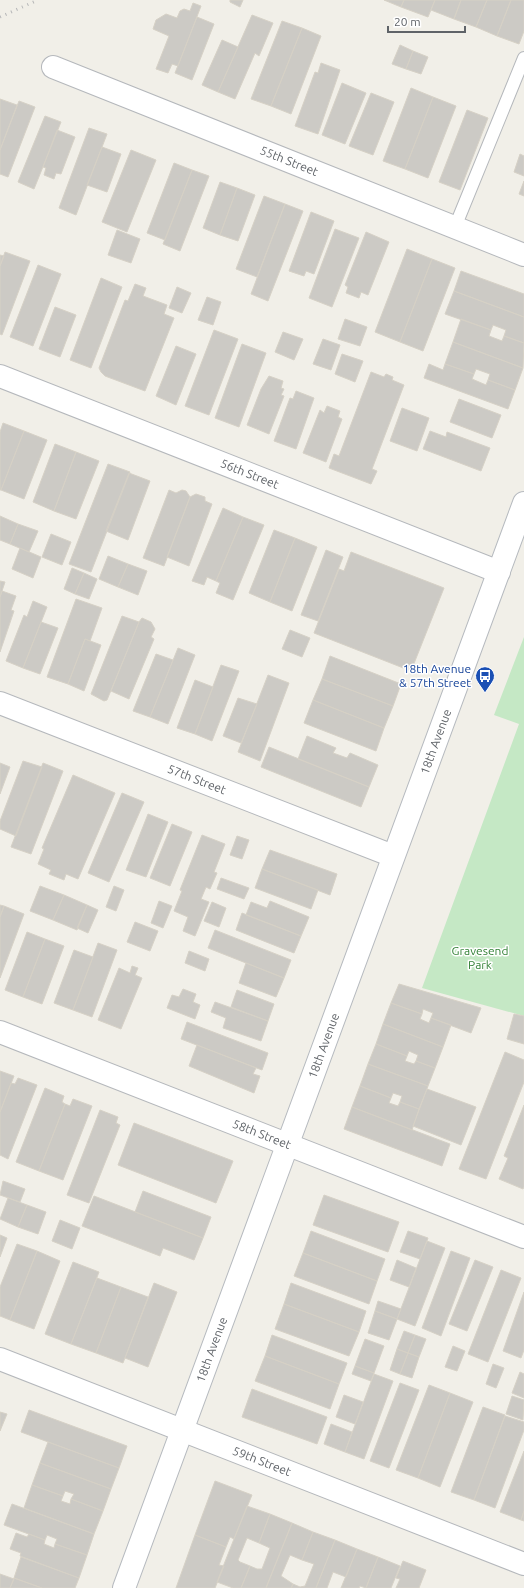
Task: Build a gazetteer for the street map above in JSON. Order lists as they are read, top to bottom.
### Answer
{
  "streets": {
    "street": [
      "55th Street",
      "56th Street",
      "18th Avenue",
      "57th Street",
      "58th Street",
      "59th Street"
    ]
  },
  "crossings": [
    ["56th Street", "18th Avenue"],
    ["18th Avenue", "57th Street"],
    ["18th Avenue", "58th Street"],
    ["18th Avenue", "59th Street"]
  ],
  "parks": ["Gravesend Park"],
  "places": {
    "bus stop": ["18th Avenue & 57th Street"]
  },
  "scale_bar": "20 m"
}
